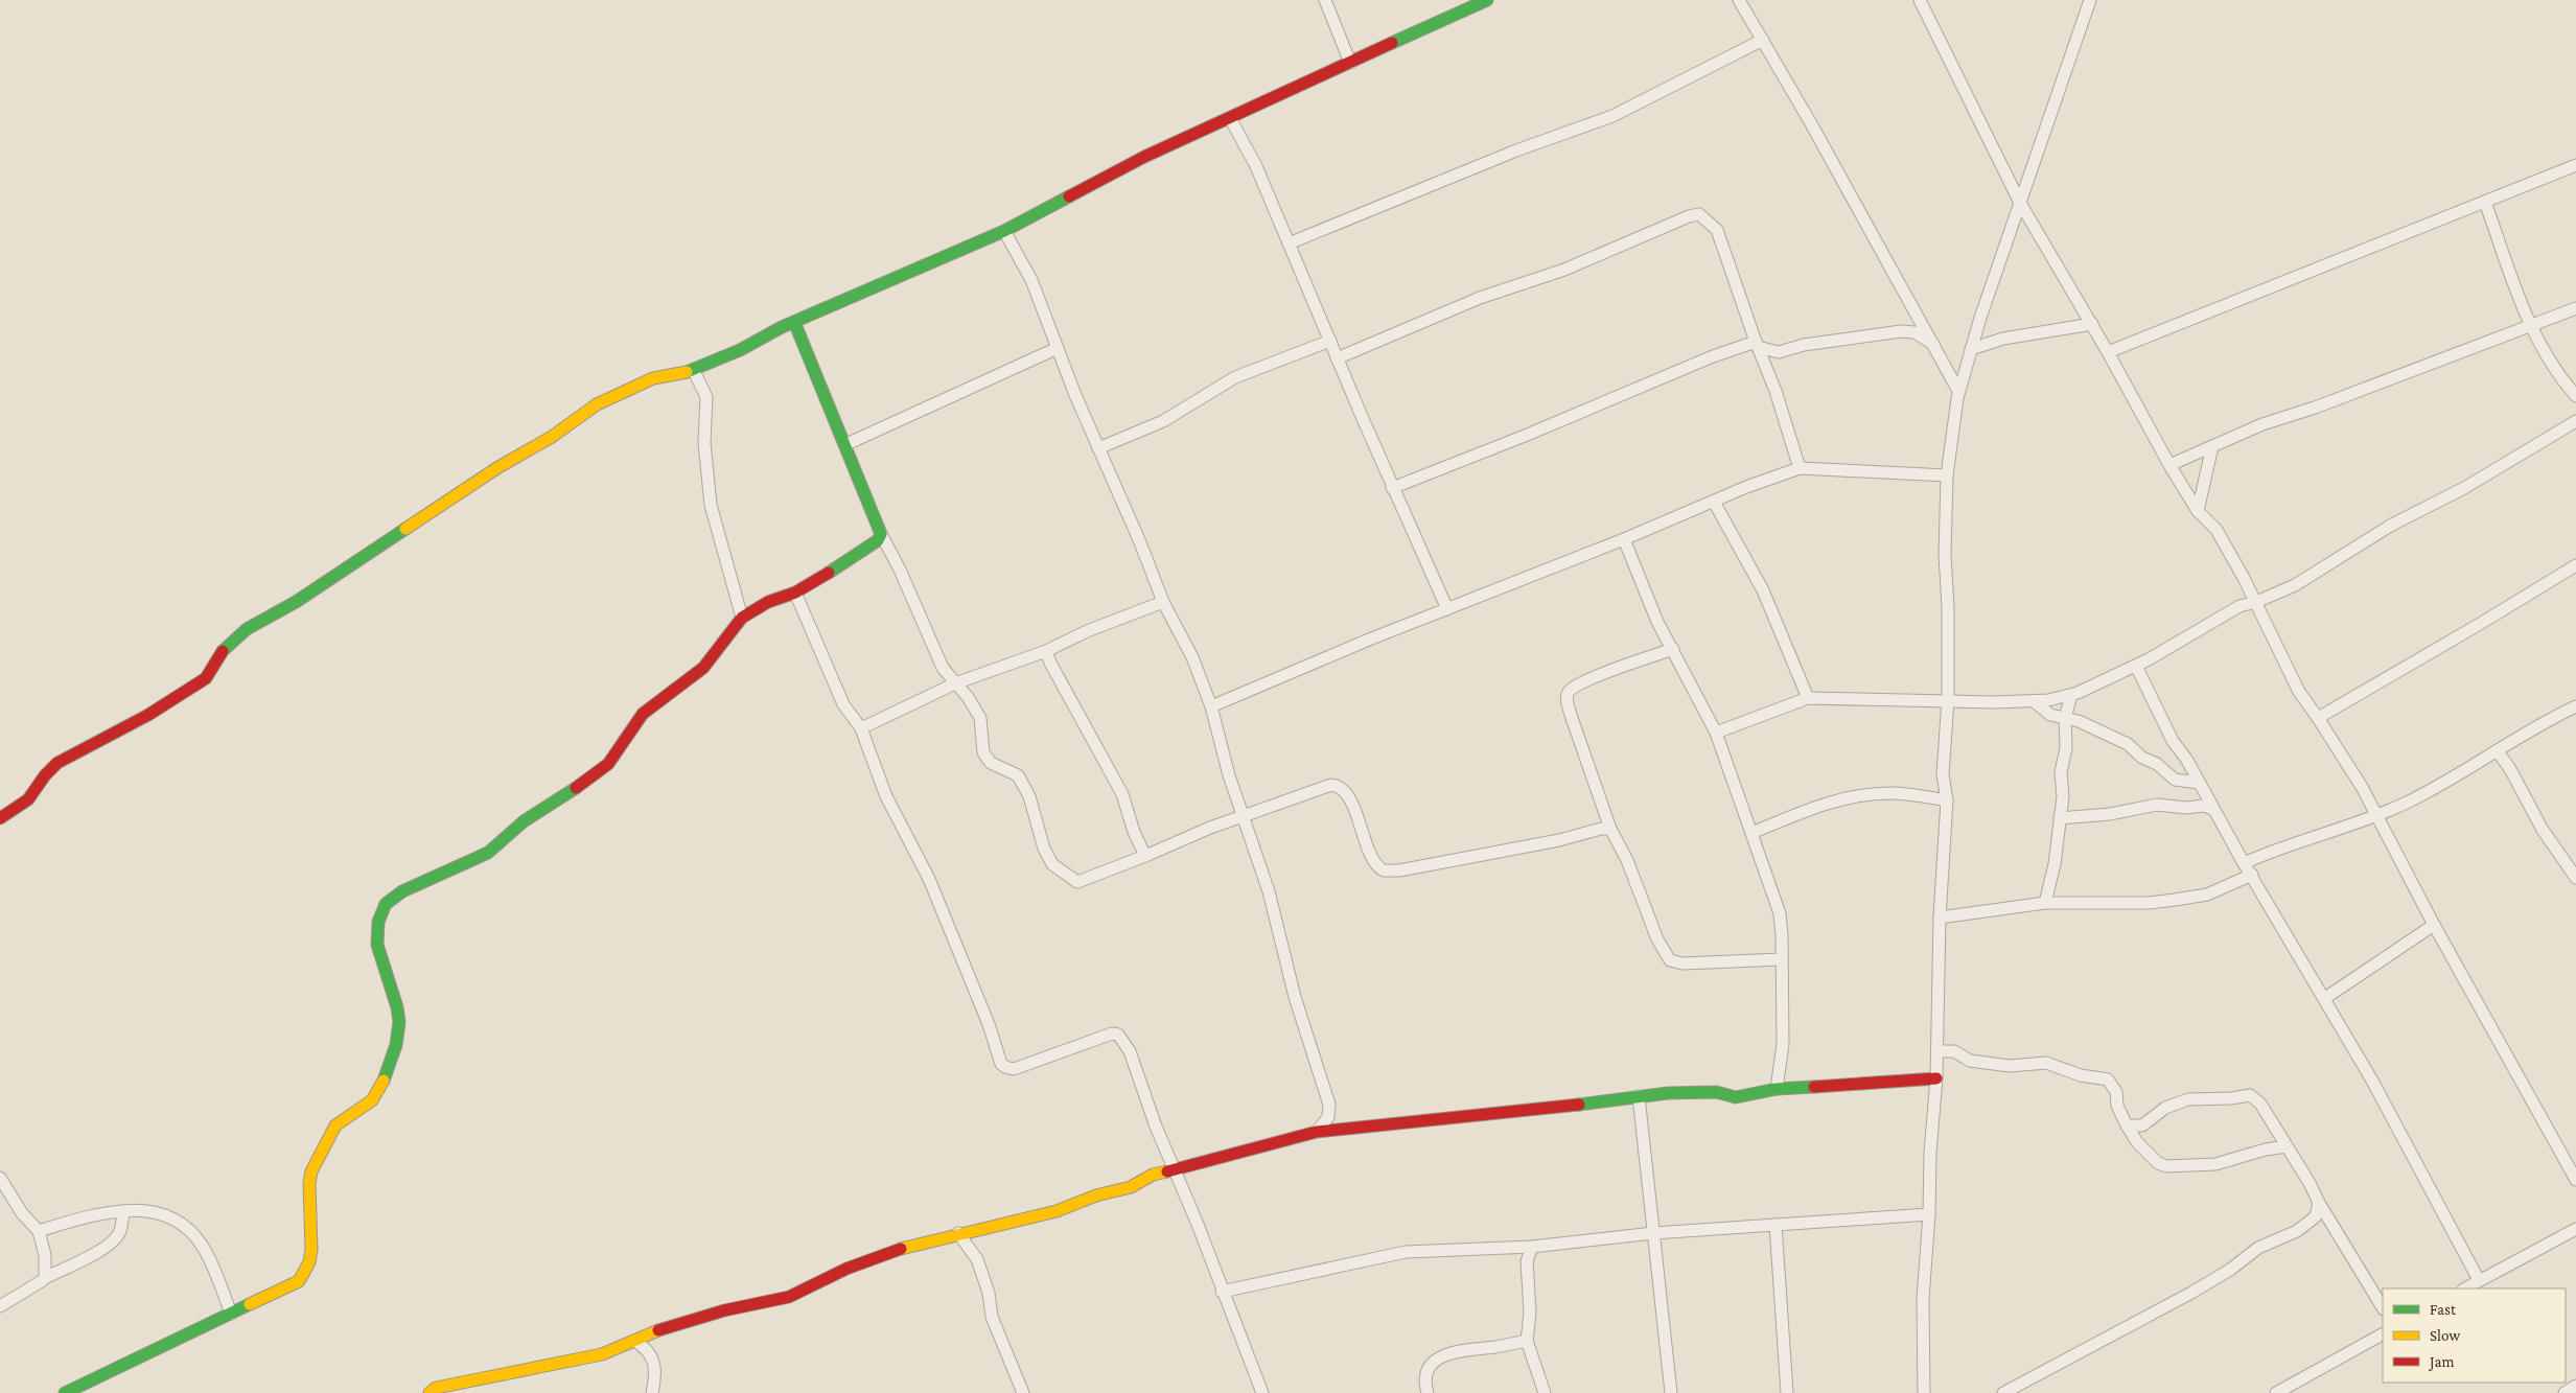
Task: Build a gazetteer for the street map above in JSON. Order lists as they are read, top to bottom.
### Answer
{
  "legend": ["Fast", "Slow", "Jam"]
}
